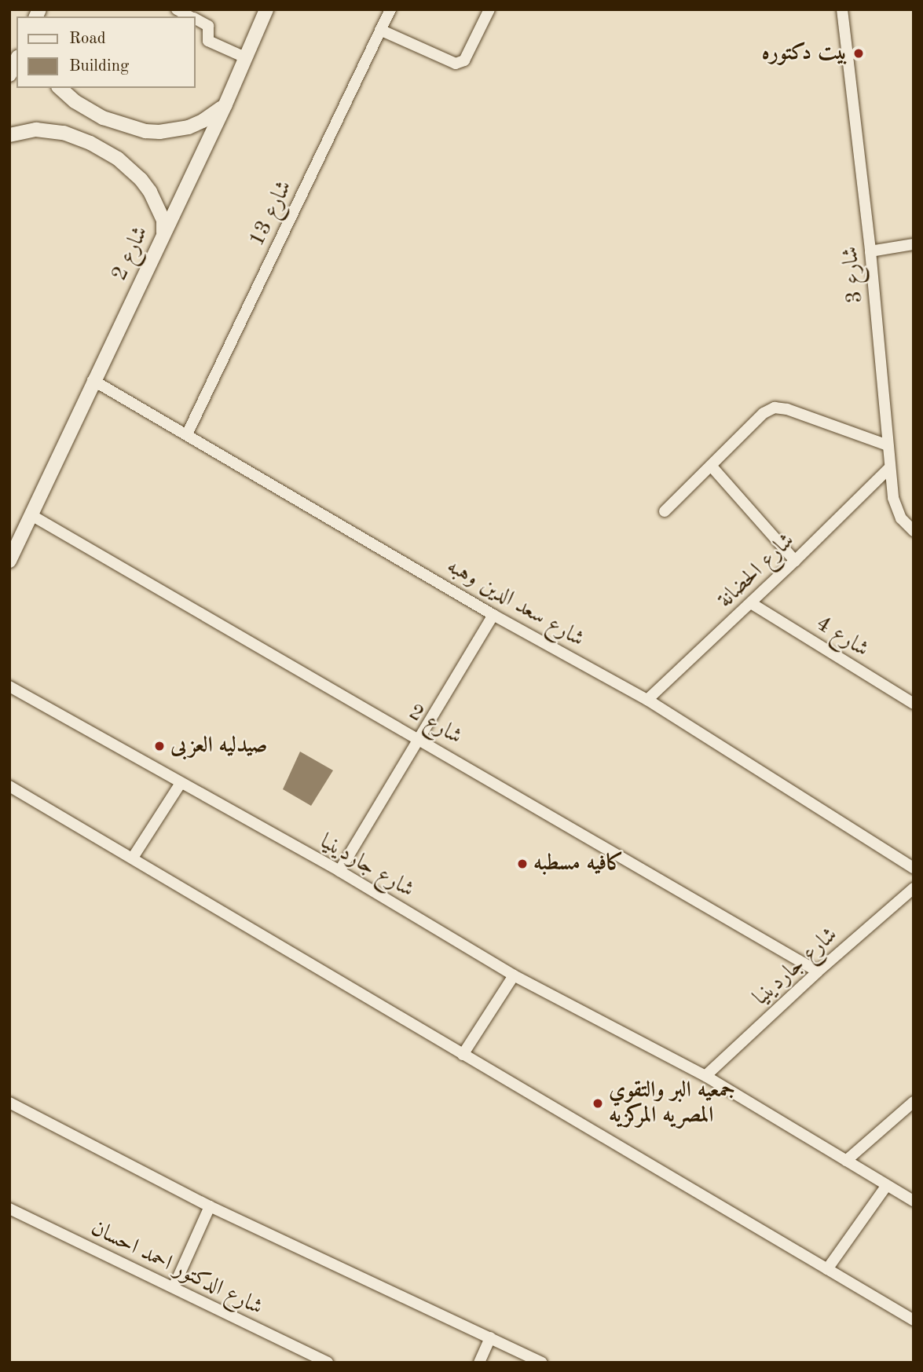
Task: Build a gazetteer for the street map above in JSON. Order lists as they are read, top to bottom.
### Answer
{
  "streets": {
    "street": [
      "شارع 13",
      "شارع 2",
      "شارع 3",
      "شارع الحضانة",
      "شارع سعد الدين وهبه",
      "شارع 4",
      "شارع جاردينيا",
      "شارع الدكتور احمد احسان"
    ]
  },
  "crossings": [
    ["شارع 13", "شارع سعد الدين وهبه"],
    ["شارع 2", "شارع سعد الدين وهبه"],
    ["شارع 2", "شارع جاردينيا"],
    ["شارع 3", "شارع الحضانة"],
    ["شارع الحضانة", "شارع سعد الدين وهبه"],
    ["شارع الحضانة", "شارع 4"]
  ],
  "places": [
    "بيت دكتوره",
    "صيدليه العزبى",
    "كافيه مسطبه",
    "جمعيه البر والتقوي المصريه المركزيه"
  ],
  "legend": ["Road", "Building"]
}
